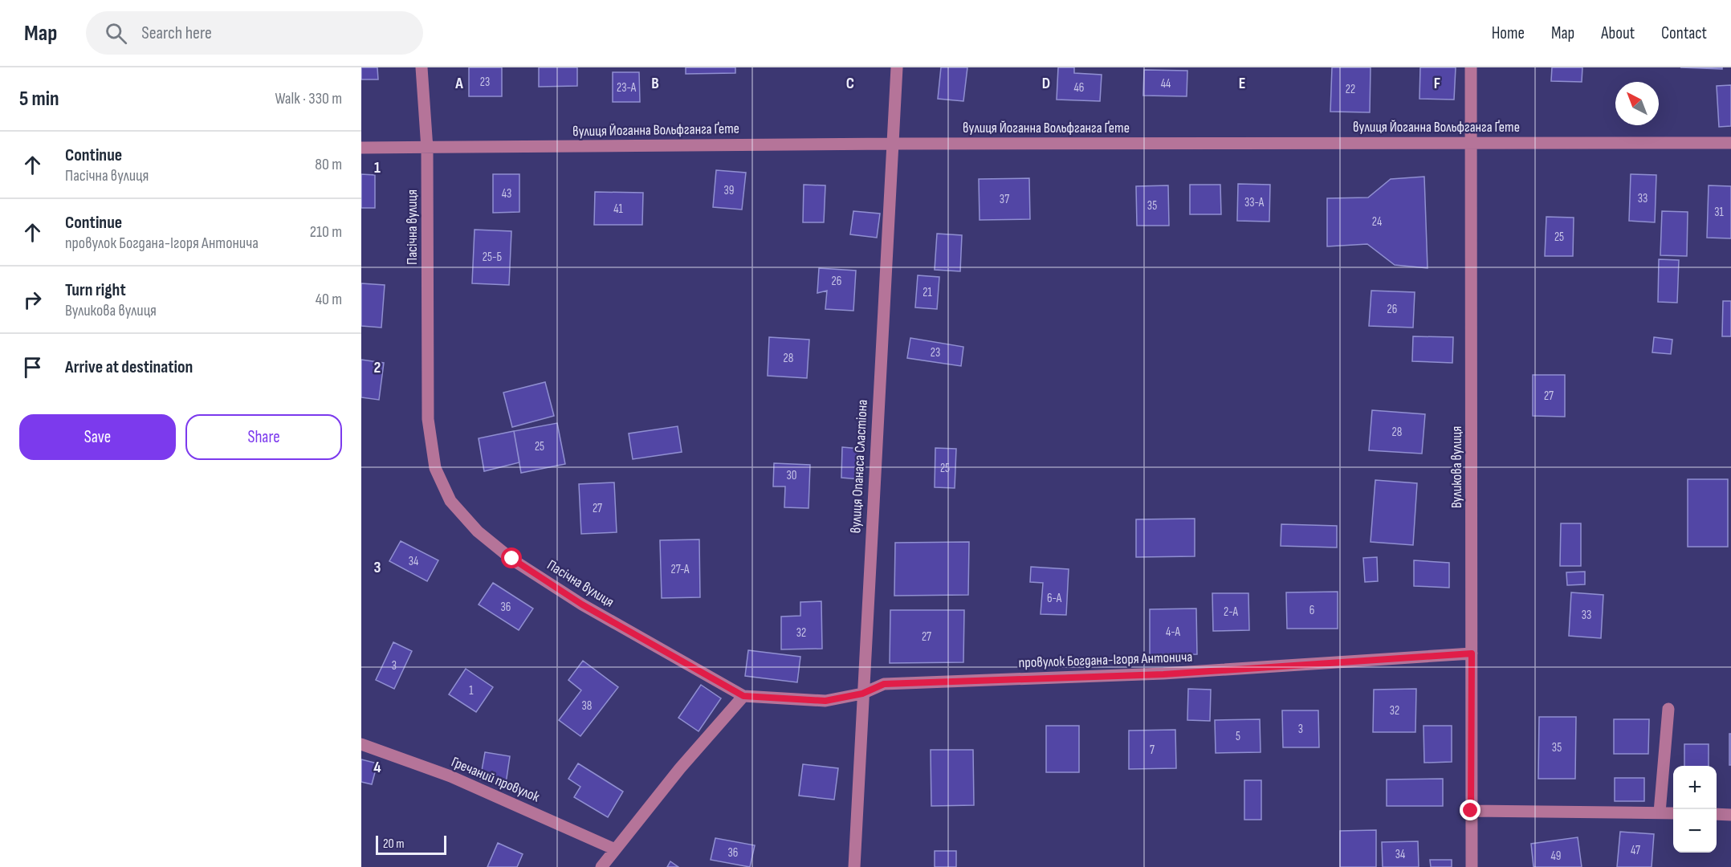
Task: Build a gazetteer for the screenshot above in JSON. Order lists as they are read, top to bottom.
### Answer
{
  "streets": {
    "street": [
      "вулиця Йоганна Вольфганга Ґете",
      "Пасічна вулиця",
      "вулиця Опанаса Сластіона",
      "Вуликова вулиця",
      "провулок Богдана-Ігоря Антонича",
      "Гречаний провулок"
    ]
  },
  "crossings": [
    ["вулиця Йоганна Вольфганга Ґете", "Пасічна вулиця"],
    ["вулиця Йоганна Вольфганга Ґете", "вулиця Опанаса Сластіона"],
    ["вулиця Йоганна Вольфганга Ґете", "Вуликова вулиця"],
    ["Пасічна вулиця", "провулок Богдана-Ігоря Антонича"],
    ["вулиця Опанаса Сластіона", "провулок Богдана-Ігоря Антонича"],
    ["Вуликова вулиця", "провулок Богдана-Ігоря Антонича"]
  ],
  "house_numbers": [
    "23",
    "44",
    "23-А",
    "46",
    "22",
    "39",
    "43",
    "33",
    "37",
    "33-А",
    "35",
    "41",
    "31",
    "24",
    "25",
    "25-Б",
    "26",
    "21",
    "26",
    "23",
    "28",
    "27",
    "28",
    "25",
    "25",
    "30",
    "27",
    "34",
    "27-А",
    "6-А",
    "36",
    "6",
    "2-А",
    "33",
    "4-А",
    "32",
    "27",
    "3",
    "1",
    "38",
    "32",
    "3",
    "5",
    "35",
    "7",
    "47",
    "36",
    "34",
    "49"
  ],
  "scale_bar": "20 m",
  "north": "top left",
  "page": {
    "header": "Map",
    "search": "Search here",
    "nav": [
      "Home",
      "Map",
      "About",
      "Contact"
    ],
    "heading": ["5 min", "Walk · 330 m"],
    "list": [
      ["Continue", "Пасічна вулиця", "80 m"],
      ["Continue", "провулок Богдана-Ігоря Антонича", "210 m"],
      ["Turn right", "Вуликова вулиця", "40 m"],
      "Arrive at destination"
    ],
    "buttons": ["Save", "Share"],
    "map_buttons": ["+", "−"],
    "scale": "20 m"
  },
  "grid": {
    "columns": [
      "A",
      "B",
      "C",
      "D",
      "E",
      "F"
    ],
    "rows": [
      "1",
      "2",
      "3",
      "4"
    ]
  }
}
